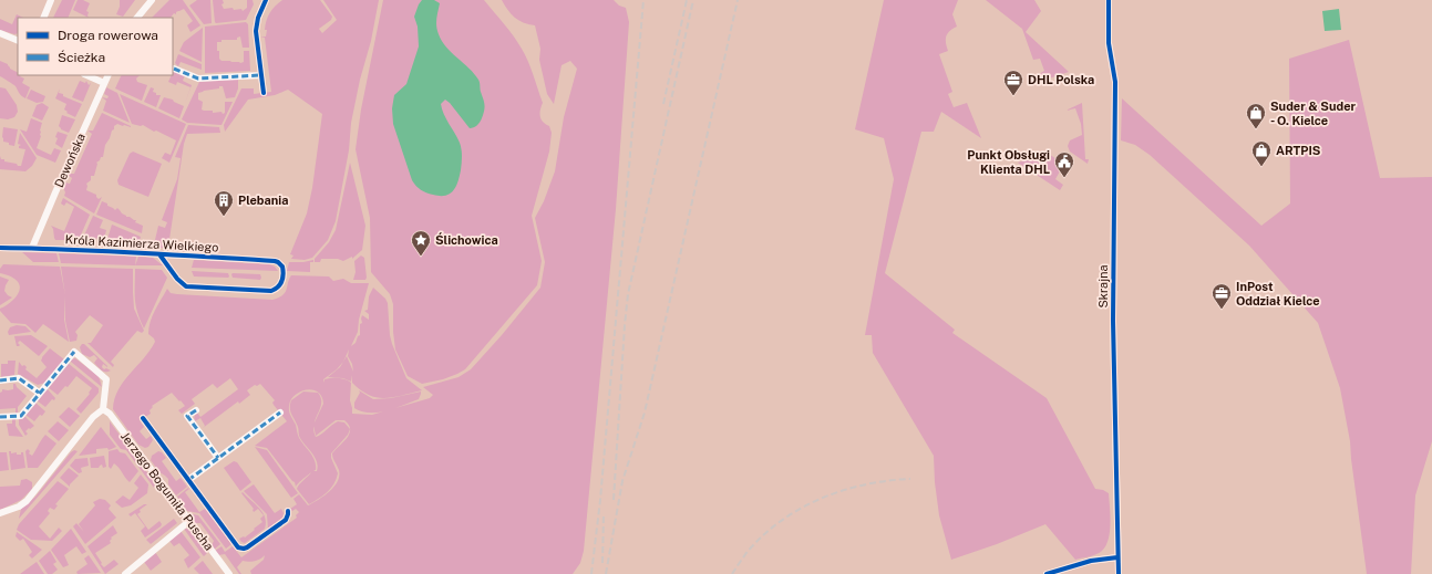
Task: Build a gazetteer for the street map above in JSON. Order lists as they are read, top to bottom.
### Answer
{
  "streets": {
    "street": [
      "Dewońska",
      "Króla Kazimierza Wielkiego",
      "Skrajna",
      "Jerzego Bogumiła Puscha"
    ]
  },
  "crossings": [
    ["Dewońska", "Króla Kazimierza Wielkiego"]
  ],
  "places": {
    "office": ["DHL Polska", "InPost Oddział Kielce"],
    "shop": ["Suder & Suder - O. Kielce", "ARTPIS"],
    "public building": ["Punkt Obsługi Klienta DHL"],
    "building": ["Plebania"],
    "place": ["Ślichowica"]
  },
  "legend": ["Droga rowerowa", "Ścieżka"]
}
